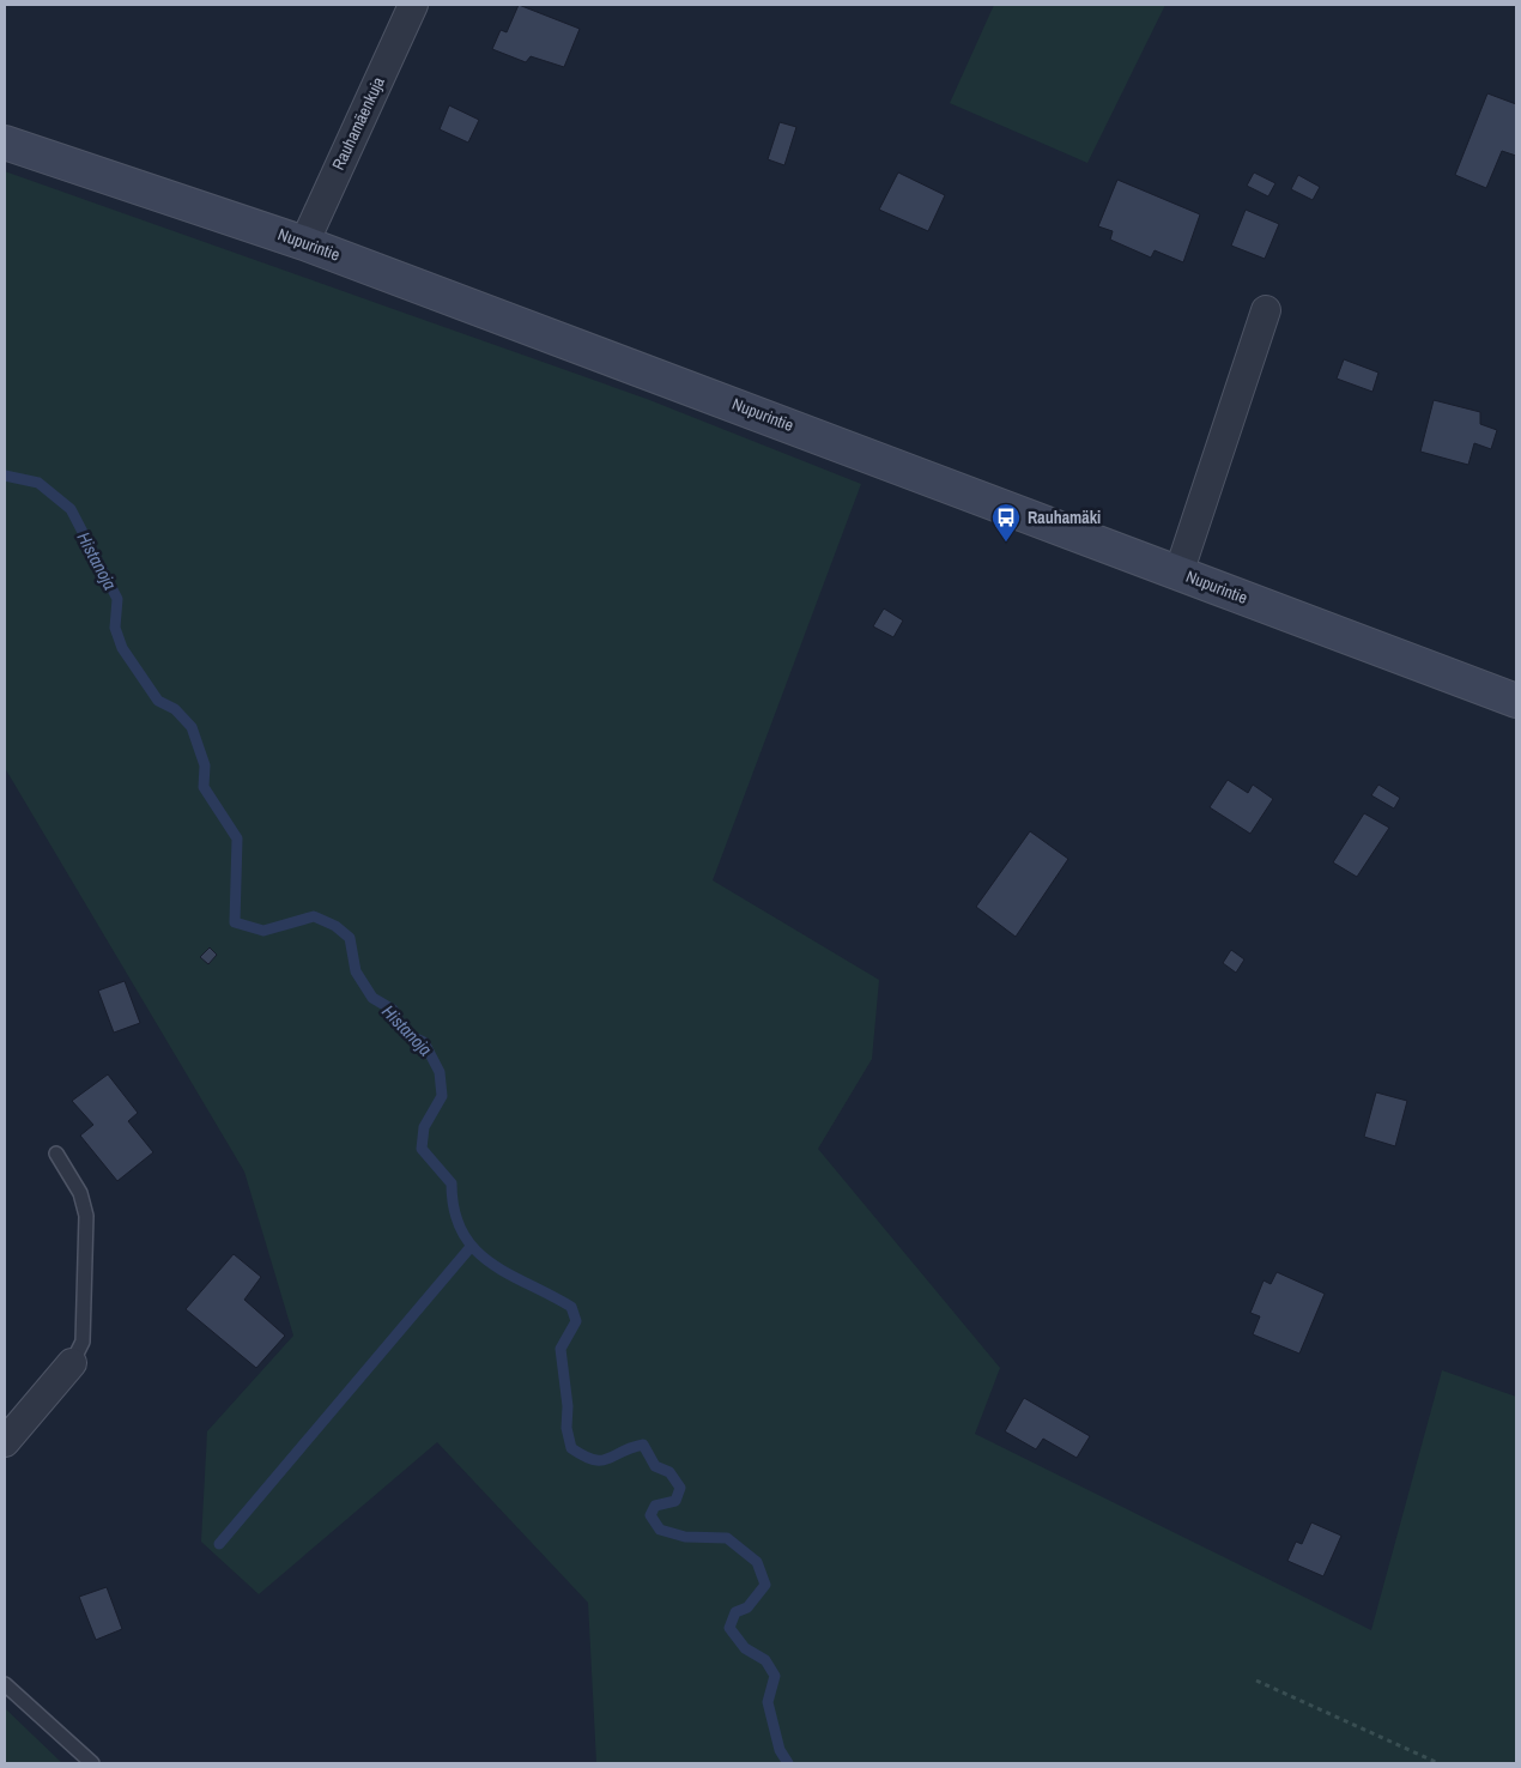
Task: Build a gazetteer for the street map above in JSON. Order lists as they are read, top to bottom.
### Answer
{
  "streets": {
    "main road": ["Nupurintie"],
    "street": ["Rauhamäenkuja"]
  },
  "crossings": [
    ["Rauhamäenkuja", "Nupurintie"]
  ],
  "water": ["Histanoja"],
  "places": {
    "bus stop": ["Rauhamäki"]
  }
}
